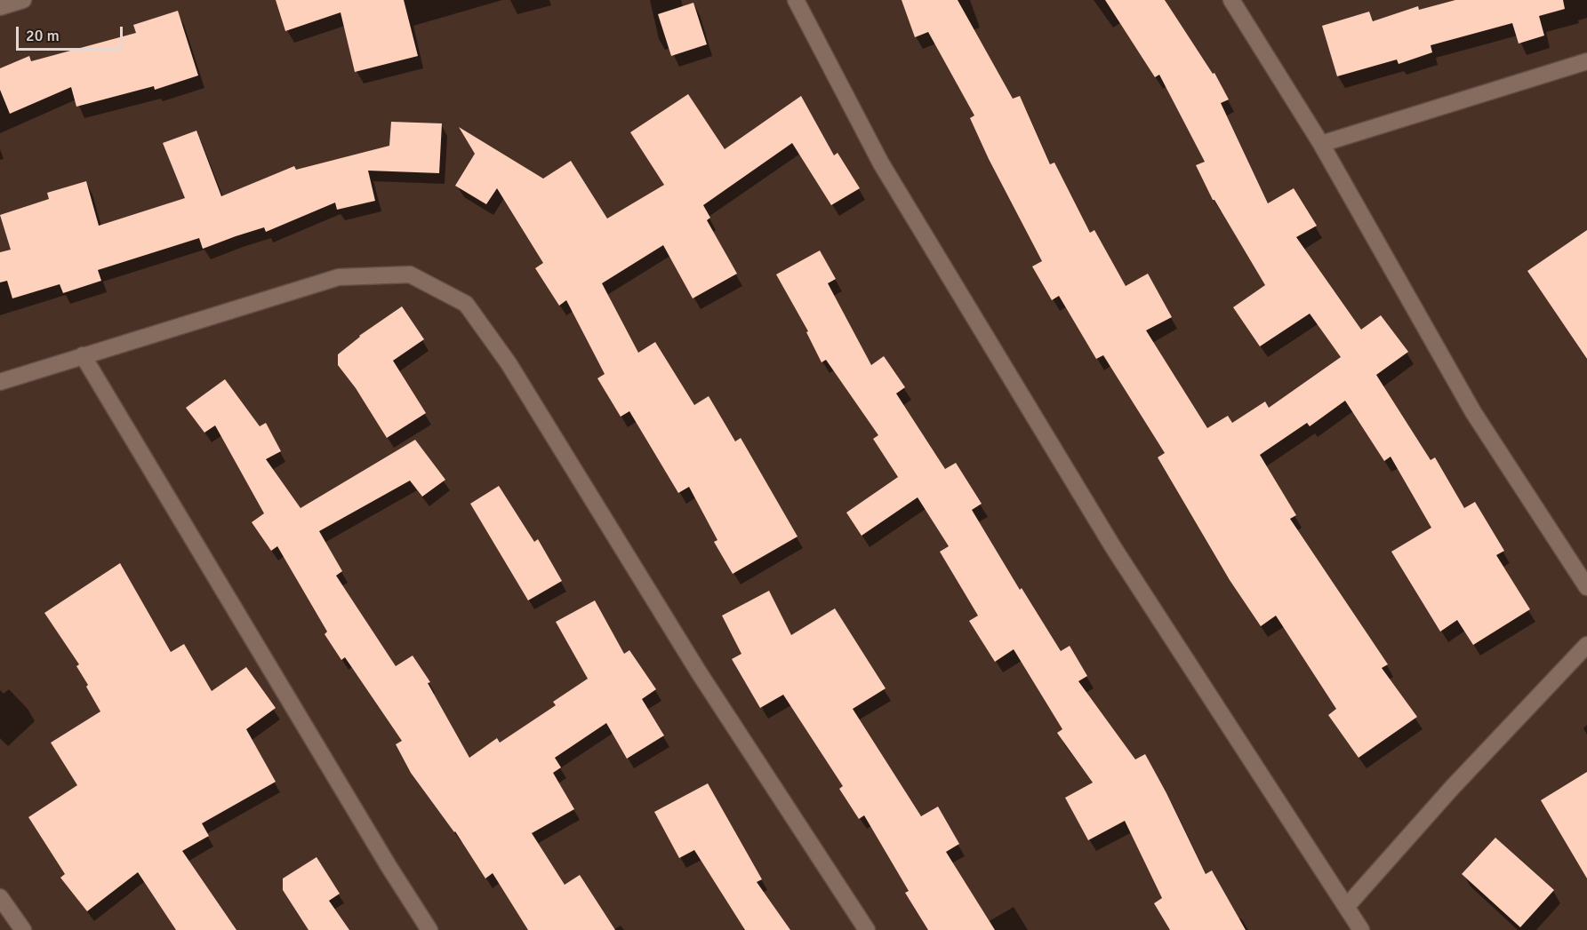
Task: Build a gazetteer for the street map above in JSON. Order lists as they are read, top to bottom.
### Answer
{
  "scale_bar": "20 m"
}
